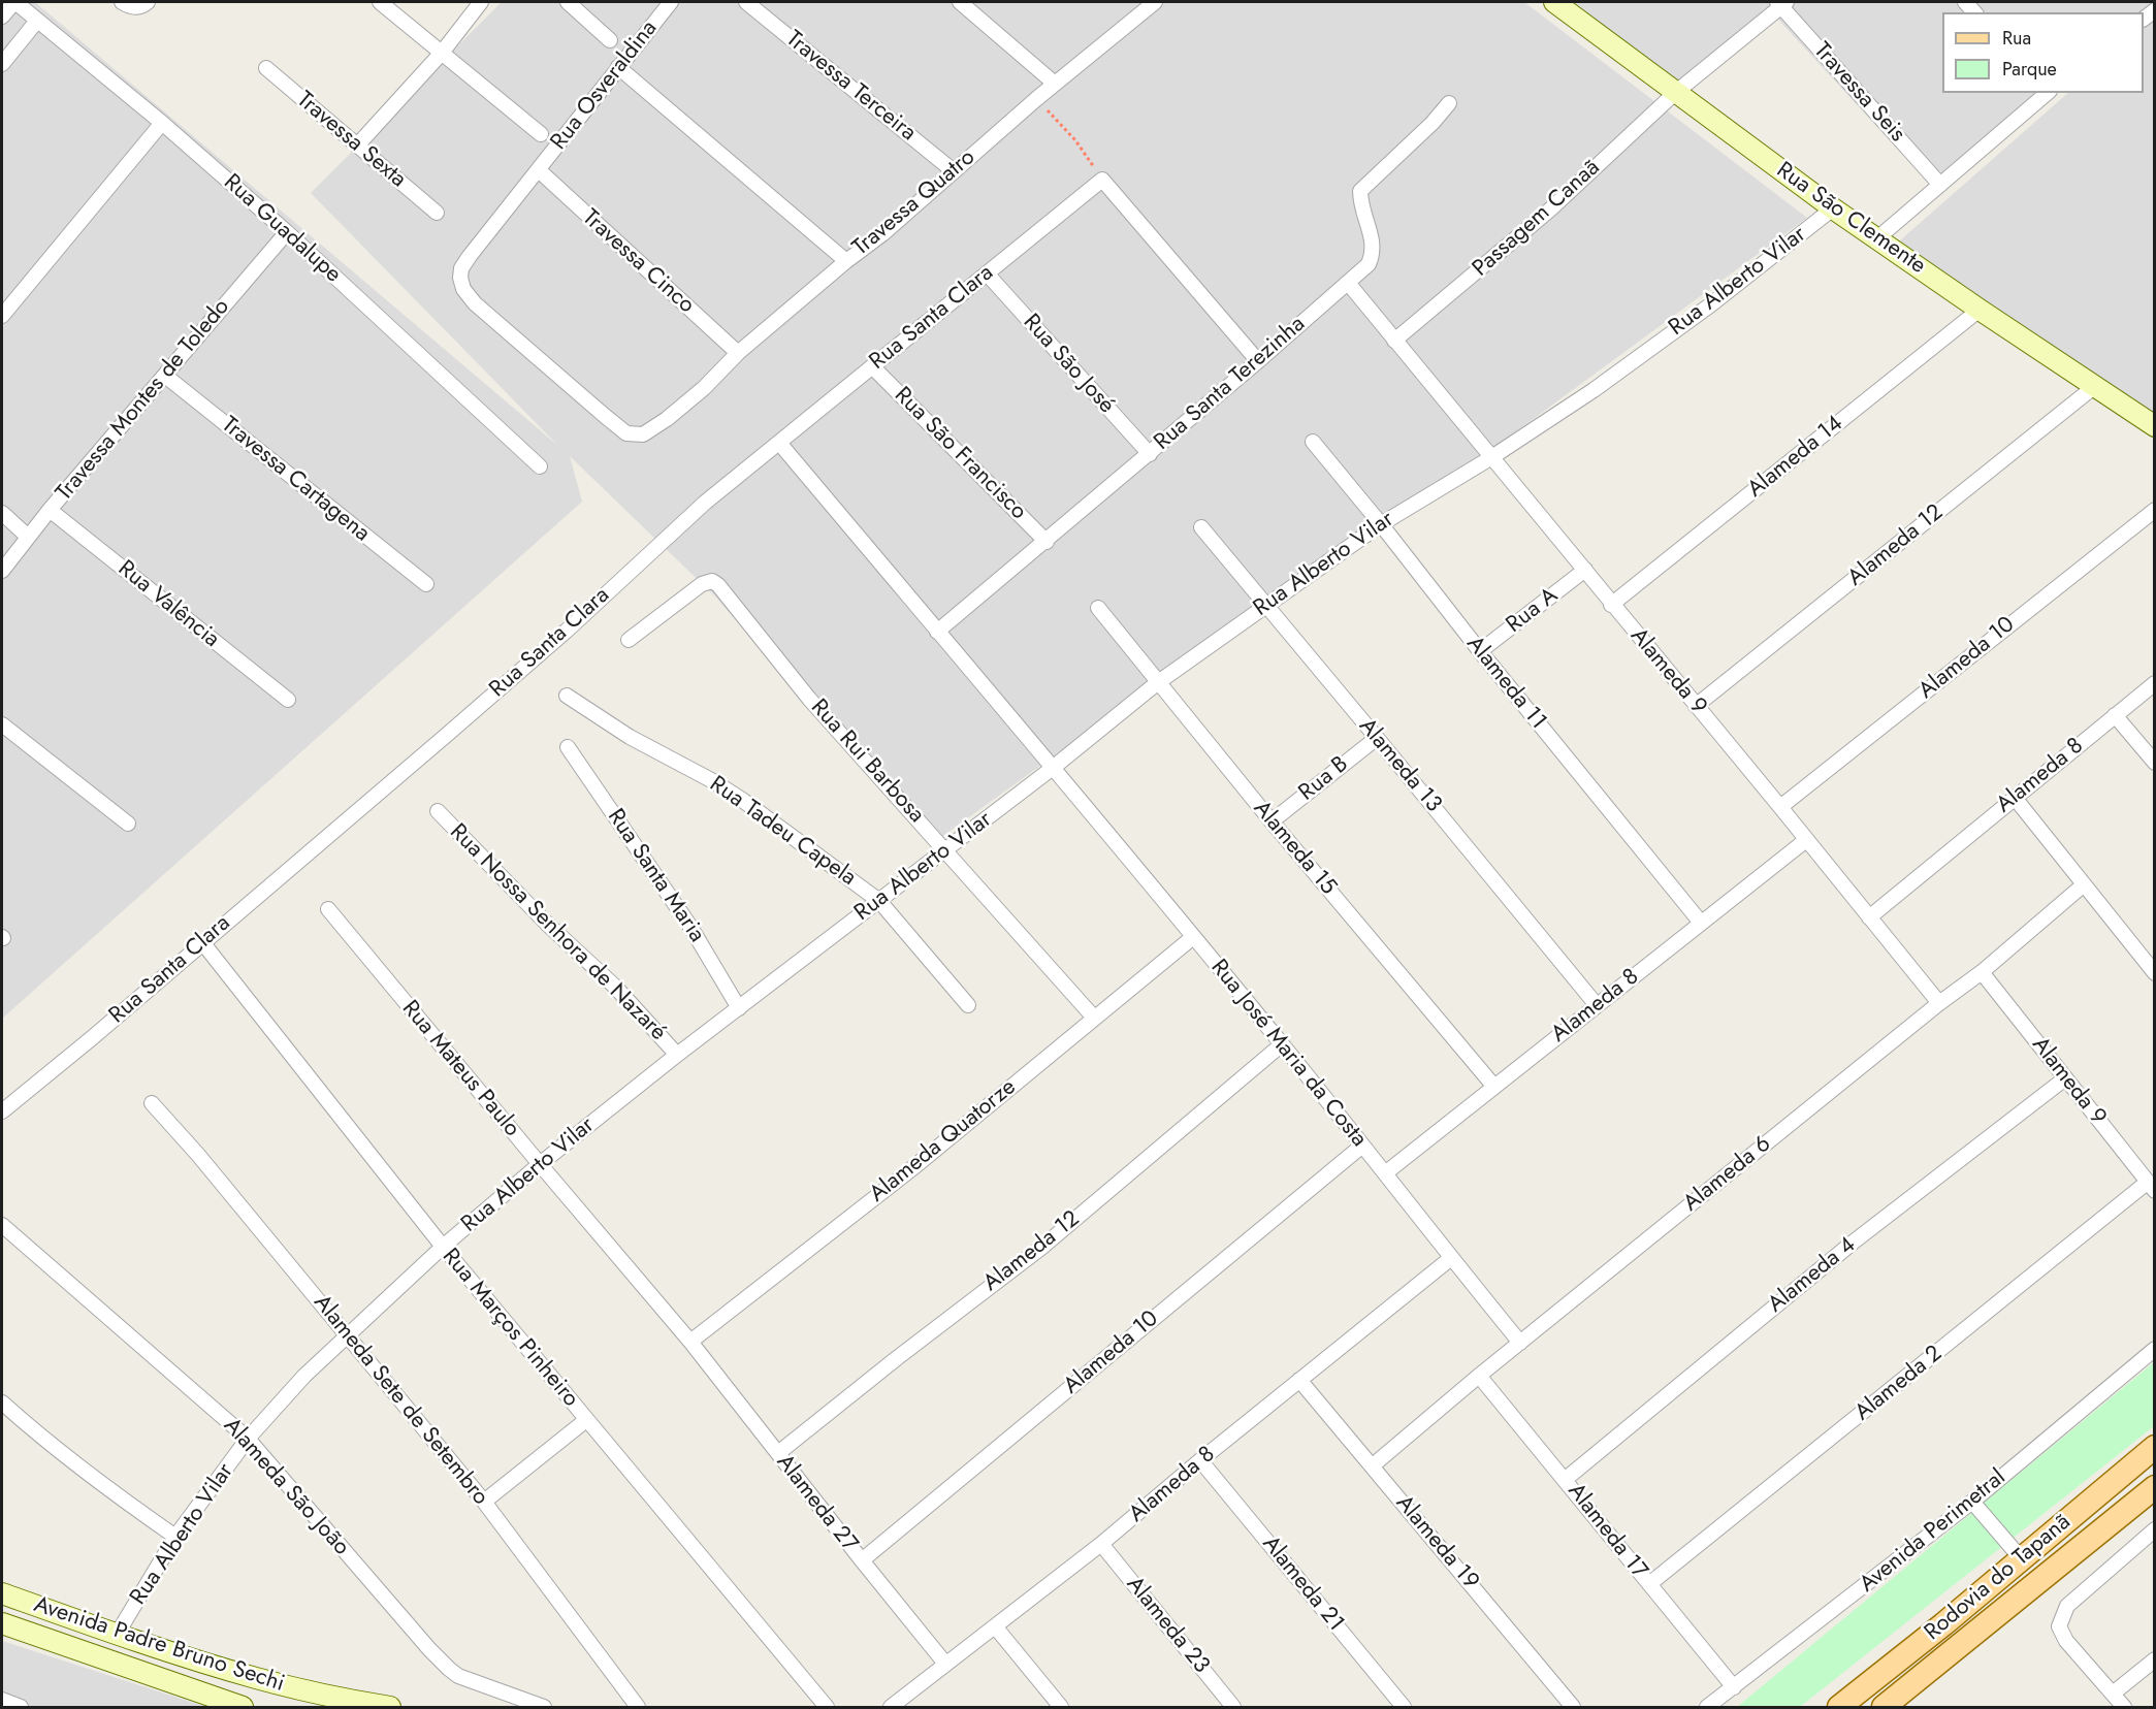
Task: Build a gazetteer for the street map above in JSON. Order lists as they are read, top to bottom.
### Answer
{
  "streets": {
    "main road": ["Rua São Clemente", "Rodovia do Tapanã", "Avenida Padre Bruno Sechi"],
    "street": [
      "Rua Osveraldina",
      "Travessa Terceira",
      "Travessa Seis",
      "Travessa Sexta",
      "Travessa Quatro",
      "Passagem Canaã",
      "Rua Guadalupe",
      "Travessa Cinco",
      "Rua Alberto Vilar",
      "Rua Santa Clara",
      "Rua São José",
      "Rua Santa Terezinha",
      "Travessa Montes de Toledo",
      "Rua São Francisco",
      "Alameda 14",
      "Travessa Cartagena",
      "Alameda 12",
      "Rua Valência",
      "Rua A",
      "Alameda 10",
      "Alameda 9",
      "Alameda 11",
      "Rua Rui Barbosa",
      "Alameda 13",
      "Alameda 8",
      "Rua B",
      "Rua Tadeu Capela",
      "Alameda 15",
      "Rua Santa Maria",
      "Rua Nossa Senhora de Nazaré",
      "Rua José Maria da Costa",
      "Rua Mateus Paulo",
      "Alameda Quatorze",
      "Alameda 6",
      "Alameda 4",
      "Rua Marços Pinheiro",
      "Alameda 2",
      "Alameda Sete de Setembro",
      "Alameda São João",
      "Alameda 27",
      "Alameda 17",
      "Avenida Perimetral",
      "Alameda 19",
      "Alameda 21",
      "Alameda 23"
    ]
  },
  "crossings": [
    ["Rua Osveraldina", "Travessa Quatro"],
    ["Rua Osveraldina", "Travessa Cinco"],
    ["Travessa Terceira", "Travessa Quatro"],
    ["Travessa Seis", "Passagem Canaã"],
    ["Passagem Canaã", "Rua São Clemente"],
    ["Passagem Canaã", "Alameda 9"],
    ["Rua São Clemente", "Rua Alberto Vilar"],
    ["Rua São Clemente", "Alameda 14"],
    ["Rua São Clemente", "Alameda 12"],
    ["Rua Guadalupe", "Travessa Montes de Toledo"],
    ["Rua Alberto Vilar", "Alameda 9"],
    ["Rua Alberto Vilar", "Alameda 11"],
    ["Rua Alberto Vilar", "Rua Rui Barbosa"],
    ["Rua Alberto Vilar", "Alameda 13"],
    ["Rua Alberto Vilar", "Rua Tadeu Capela"],
    ["Rua Alberto Vilar", "Alameda 15"],
    ["Rua Alberto Vilar", "Rua Santa Maria"],
    ["Rua Alberto Vilar", "Rua Nossa Senhora de Nazaré"],
    ["Rua Alberto Vilar", "Rua José Maria da Costa"],
    ["Rua Alberto Vilar", "Rua Mateus Paulo"],
    ["Rua Alberto Vilar", "Rua Marços Pinheiro"],
    ["Rua Alberto Vilar", "Alameda Sete de Setembro"],
    ["Rua Alberto Vilar", "Alameda São João"],
    ["Rua Alberto Vilar", "Avenida Padre Bruno Sechi"],
    ["Rua Santa Clara", "Rua São José"],
    ["Rua Santa Clara", "Rua São Francisco"],
    ["Rua Santa Clara", "Rua Marços Pinheiro"],
    ["Rua São José", "Rua Santa Terezinha"],
    ["Rua Santa Terezinha", "Rua São Francisco"],
    ["Rua Santa Terezinha", "Alameda 9"],
    ["Travessa Montes de Toledo", "Travessa Cartagena"],
    ["Travessa Montes de Toledo", "Rua Valência"],
    ["Alameda 14", "Alameda 9"],
    ["Alameda 12", "Alameda 9"],
    ["Alameda 12", "Rua José Maria da Costa"],
    ["Alameda 12", "Alameda 27"],
    ["Rua A", "Alameda 9"],
    ["Rua A", "Alameda 11"],
    ["Alameda 10", "Alameda 9"],
    ["Alameda 10", "Rua José Maria da Costa"],
    ["Alameda 10", "Alameda 27"],
    ["Alameda 9", "Alameda 8"],
    ["Alameda 9", "Alameda 6"],
    ["Alameda 9", "Alameda 4"],
    ["Alameda 9", "Alameda 2"],
    ["Alameda 11", "Alameda 8"],
    ["Rua Rui Barbosa", "Alameda Quatorze"],
    ["Alameda 13", "Alameda 8"],
    ["Alameda 13", "Rua B"],
    ["Alameda 8", "Alameda 15"],
    ["Alameda 8", "Rua José Maria da Costa"],
    ["Alameda 8", "Alameda 27"],
    ["Alameda 8", "Alameda 19"],
    ["Alameda 8", "Alameda 21"],
    ["Alameda 8", "Alameda 23"],
    ["Rua B", "Alameda 15"],
    ["Rua José Maria da Costa", "Alameda Quatorze"],
    ["Rua José Maria da Costa", "Alameda 6"],
    ["Rua Mateus Paulo", "Alameda Quatorze"],
    ["Rua Mateus Paulo", "Alameda 27"],
    ["Alameda Quatorze", "Alameda 27"],
    ["Alameda 6", "Alameda 17"],
    ["Alameda 6", "Alameda 19"],
    ["Alameda 4", "Alameda 17"],
    ["Alameda 2", "Alameda 17"],
    ["Alameda 17", "Avenida Perimetral"]
  ],
  "legend": ["Rua", "Parque"]
}
